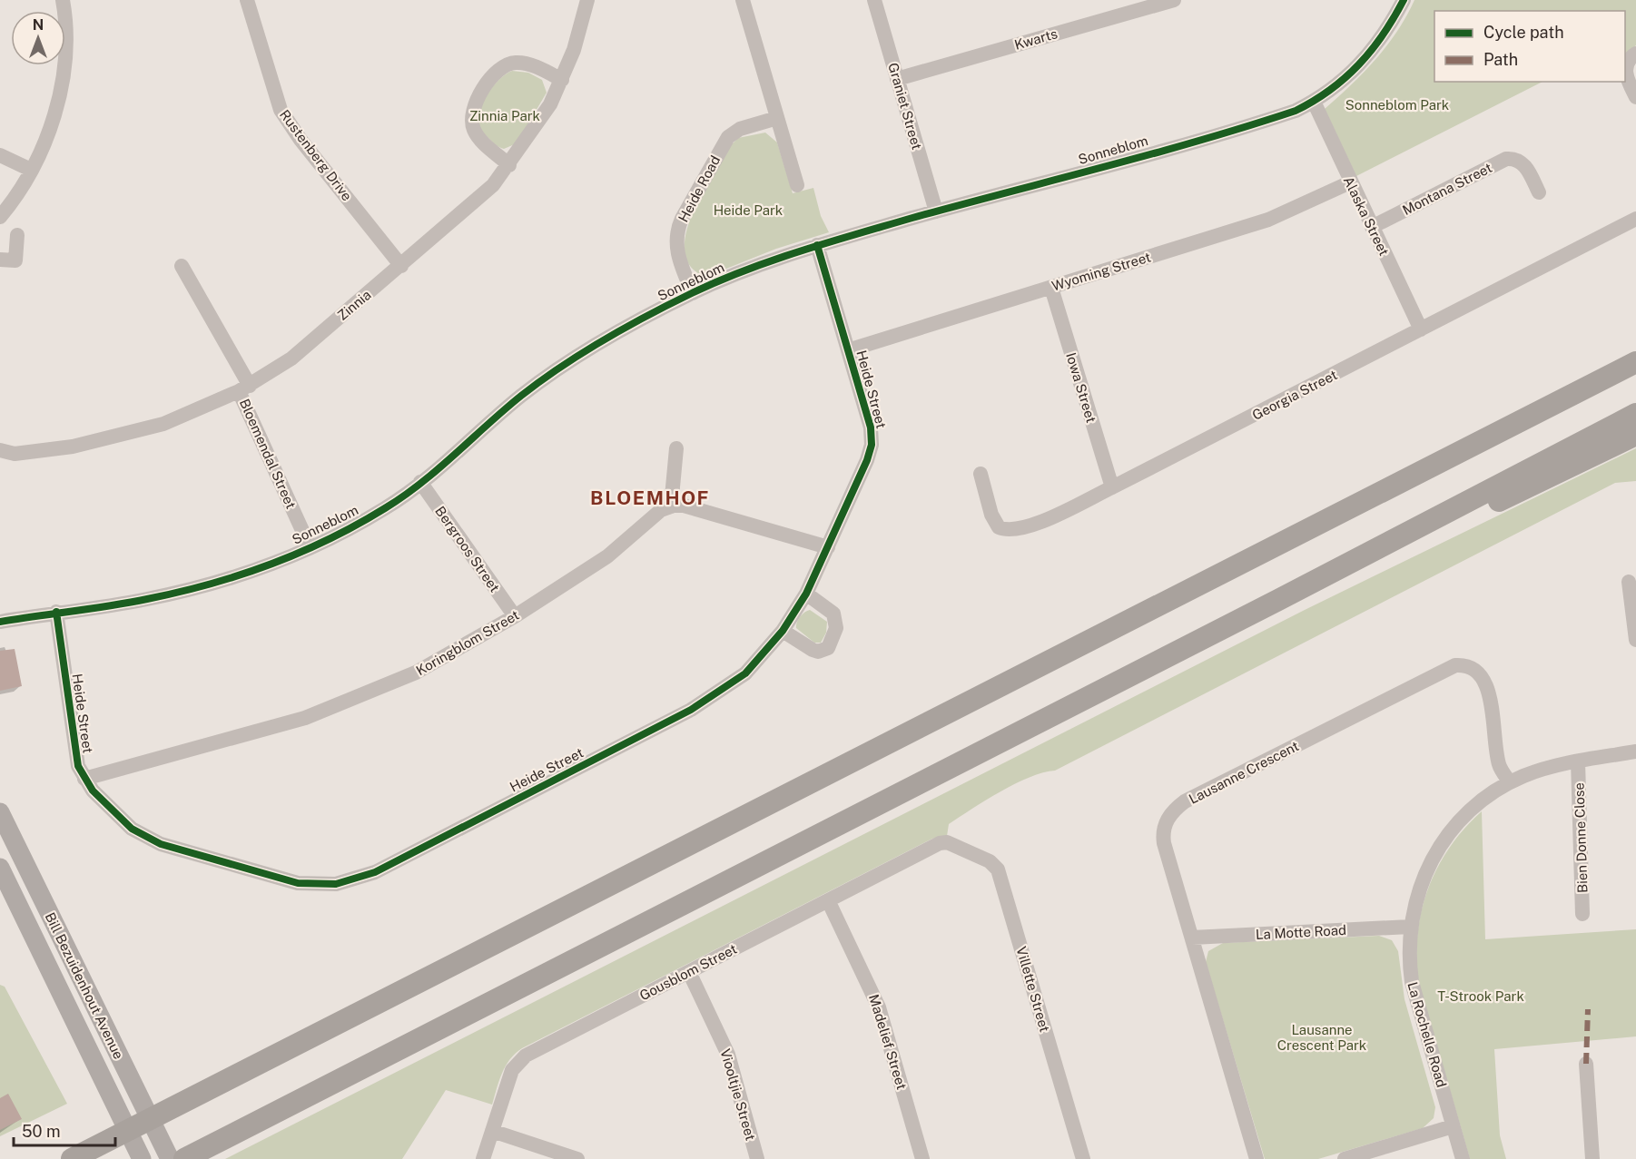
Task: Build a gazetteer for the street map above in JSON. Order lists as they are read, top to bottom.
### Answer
{
  "streets": {
    "main road": ["Bill Bezuidenhout Avenue"],
    "street": [
      "Kwarts",
      "Graniet Street",
      "Sonneblom",
      "Rustenberg Drive",
      "Heide Road",
      "Montana Street",
      "Alaska Street",
      "Wyoming Street",
      "Zinnia",
      "Iowa Street",
      "Heide Street",
      "Georgia Street",
      "Bloemendal Street",
      "Bergroos Street",
      "Koringblom Street",
      "Lausanne Crescent",
      "Bien Donne Close",
      "La Motte Road",
      "Gousblom Street",
      "Villette Street",
      "La Rochelle Road",
      "Madelief Street",
      "Viooltjie Street"
    ]
  },
  "crossings": [
    ["Kwarts", "Graniet Street"],
    ["Graniet Street", "Sonneblom"],
    ["Sonneblom", "Heide Road"],
    ["Sonneblom", "Alaska Street"],
    ["Sonneblom", "Heide Street"],
    ["Sonneblom", "Bloemendal Street"],
    ["Sonneblom", "Bergroos Street"],
    ["Rustenberg Drive", "Zinnia"],
    ["Montana Street", "Alaska Street"],
    ["Alaska Street", "Wyoming Street"],
    ["Alaska Street", "Georgia Street"],
    ["Wyoming Street", "Iowa Street"],
    ["Wyoming Street", "Heide Street"],
    ["Zinnia", "Bloemendal Street"],
    ["Iowa Street", "Georgia Street"],
    ["Heide Street", "Koringblom Street"],
    ["Bergroos Street", "Koringblom Street"],
    ["Lausanne Crescent", "La Motte Road"],
    ["Lausanne Crescent", "La Rochelle Road"],
    ["Bien Donne Close", "La Rochelle Road"],
    ["La Motte Road", "La Rochelle Road"],
    ["Gousblom Street", "Villette Street"],
    ["Gousblom Street", "Madelief Street"],
    ["Gousblom Street", "Viooltjie Street"]
  ],
  "districts": ["BLOEMHOF"],
  "parks": [
    "Sonneblom Park",
    "Zinnia Park",
    "Heide Park",
    "T-Strook Park",
    "Lausanne Crescent Park"
  ],
  "legend": ["Cycle path", "Path"],
  "scale_bar": "50 m",
  "north": "top"
}
